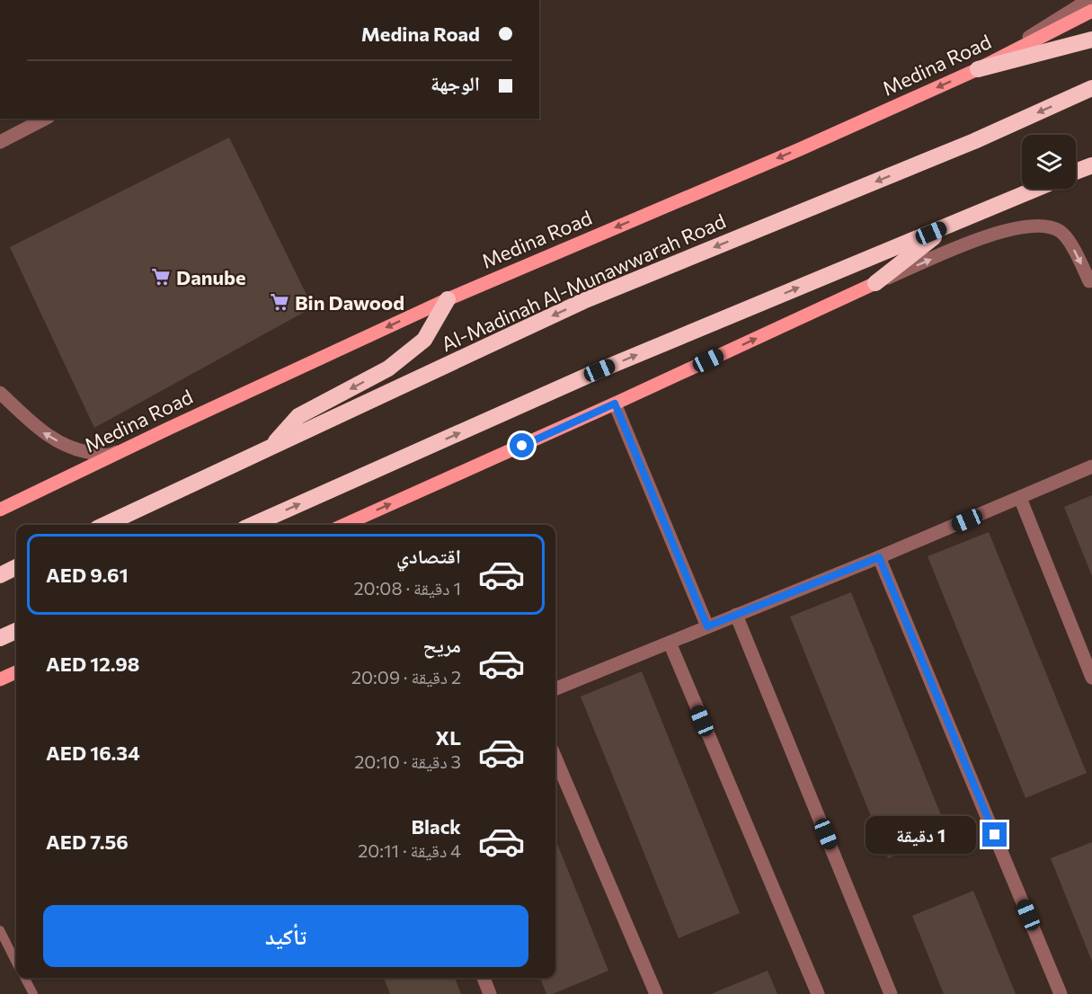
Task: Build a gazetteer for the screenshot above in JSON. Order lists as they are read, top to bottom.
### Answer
{
  "streets": {
    "highway": ["Al-Madinah Al-Munawwarah Road"],
    "main road": ["Medina Road"]
  },
  "one_way": ["Medina Road"],
  "places": {
    "supermarket": ["Danube", "Bin Dawood"]
  },
  "page": {
    "banner": ["Medina Road", "الوجهة"],
    "list": [
      {
        "name": "اقتصادي",
        "note": "1 دقيقة · 20:08",
        "value": "AED 9.61"
      },
      {
        "name": "مريح",
        "note": "2 دقيقة · 20:09",
        "value": "AED 12.98"
      },
      {
        "name": "XL",
        "note": "3 دقيقة · 20:10",
        "value": "AED 16.34"
      },
      {
        "name": "Black",
        "note": "4 دقيقة · 20:11",
        "value": "AED 7.56"
      }
    ],
    "bubble": "1 دقيقة",
    "buttons": "تأكيد"
  }
}
